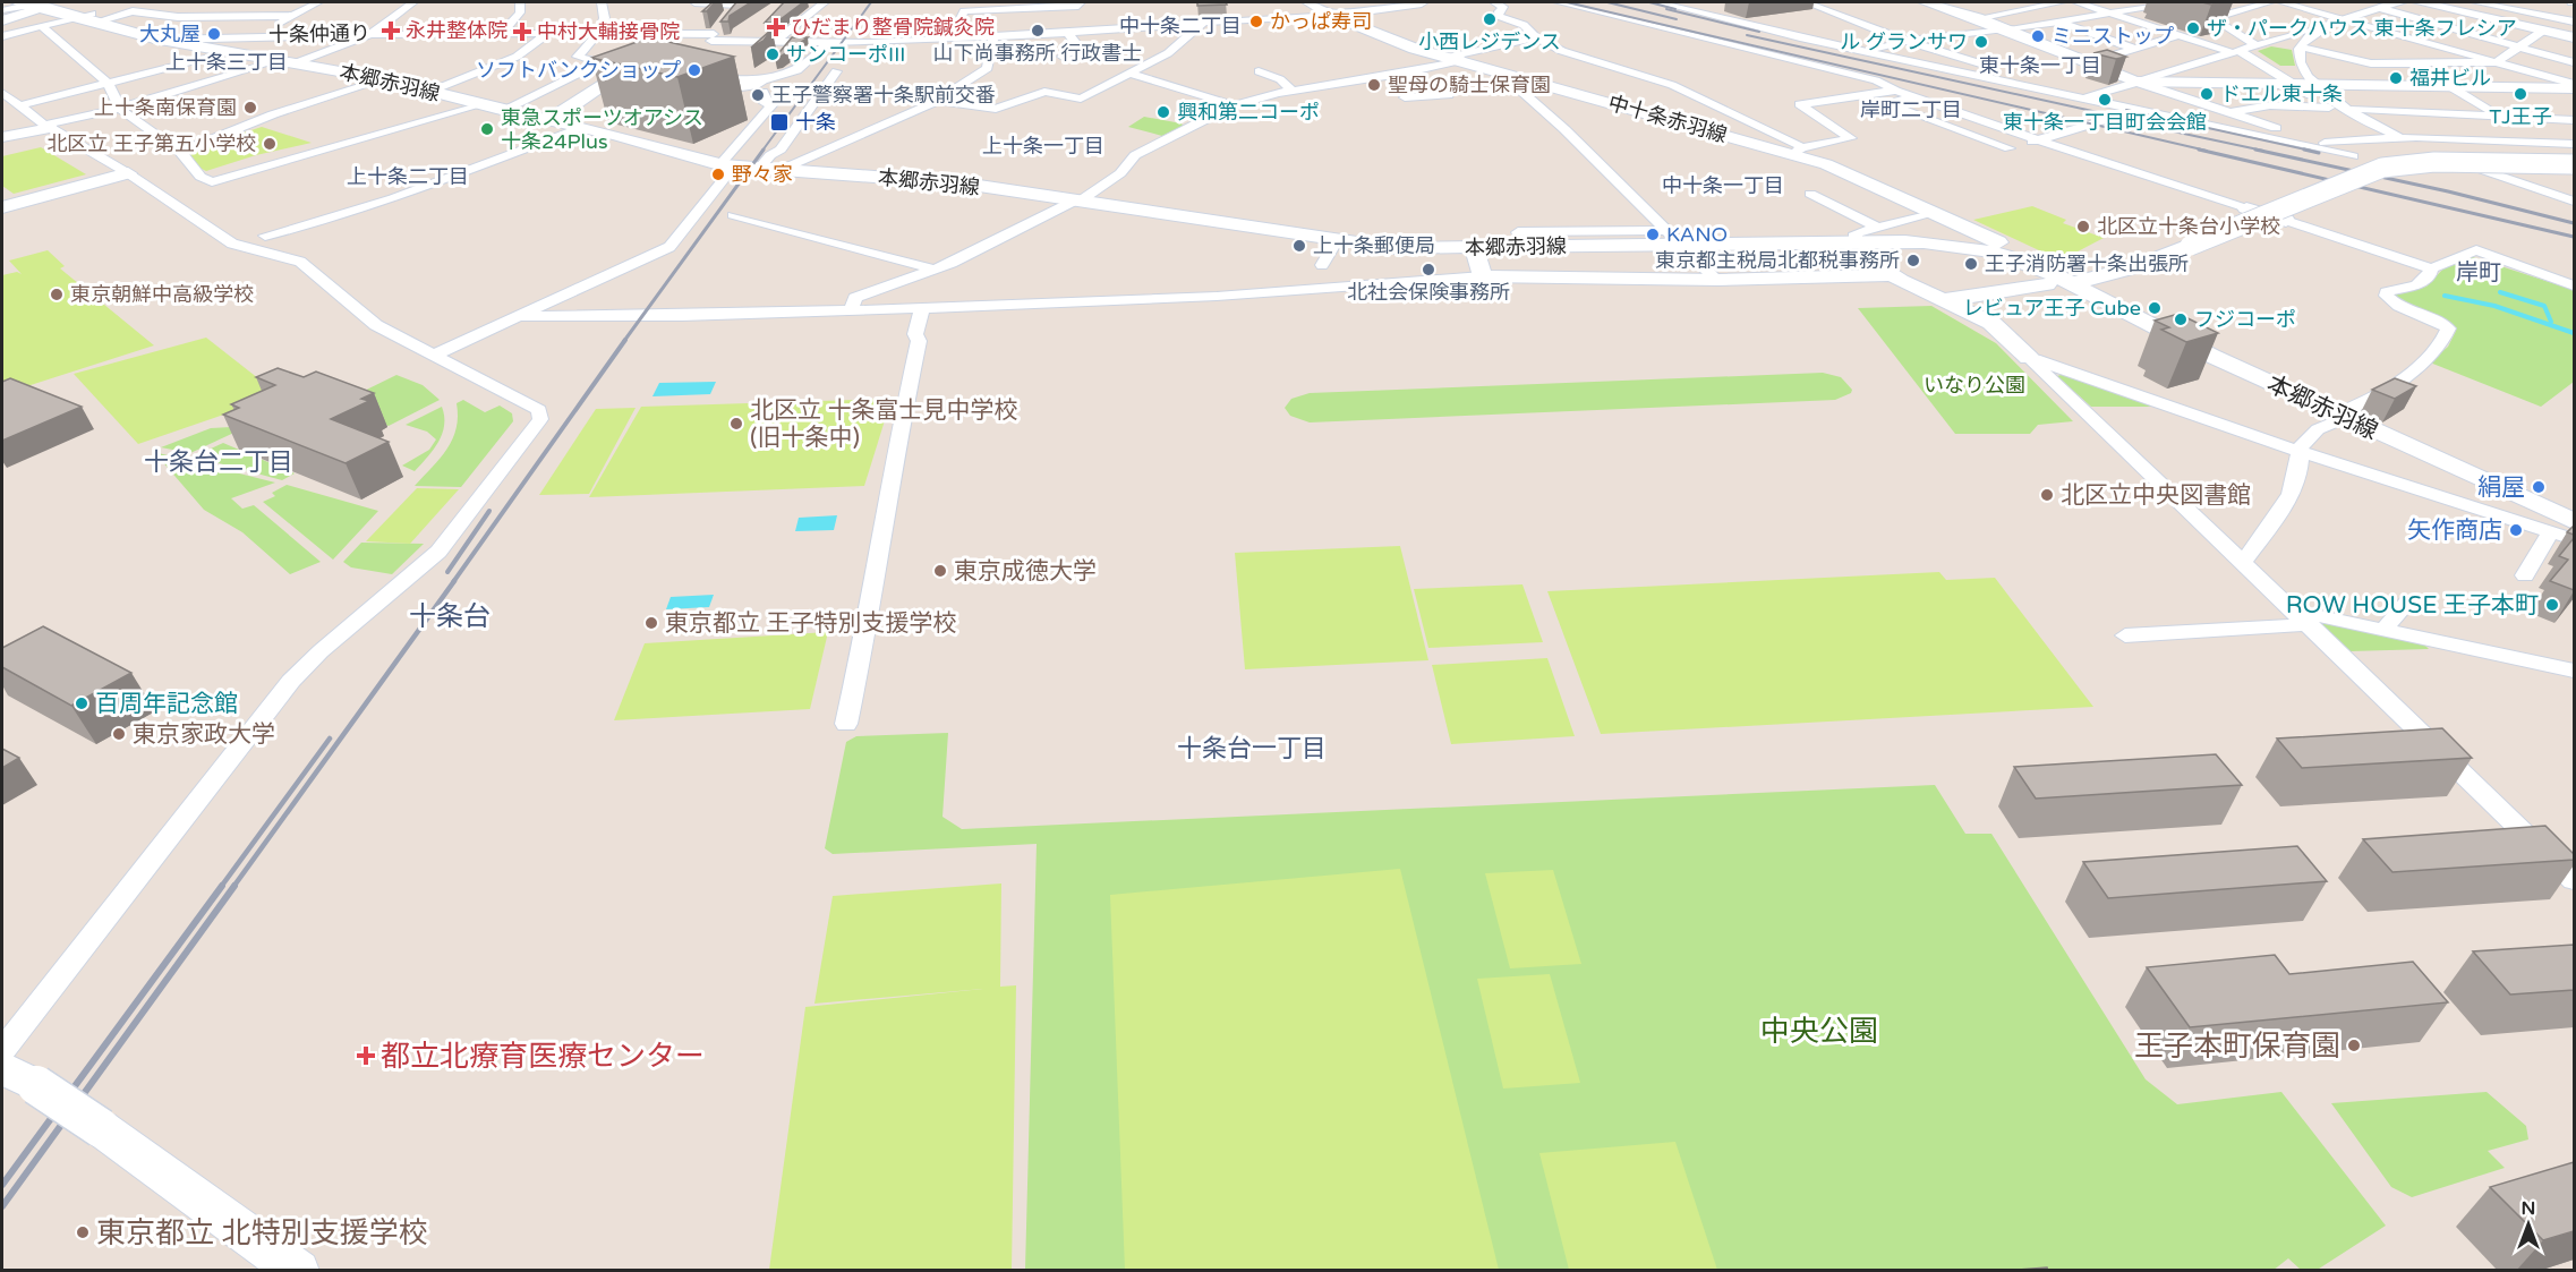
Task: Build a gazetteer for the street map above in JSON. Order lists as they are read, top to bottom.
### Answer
{
  "streets": {
    "main road": ["本郷赤羽線", "中十条赤羽線"],
    "street": ["十条仲通り"]
  },
  "crossings": [
    ["十条仲通り", "本郷赤羽線"],
    ["十条仲通り", "中十条赤羽線"],
    ["本郷赤羽線", "中十条赤羽線"]
  ],
  "districts": [
    "中十条二丁目",
    "上十条三丁目",
    "東十条一丁目",
    "岸町二丁目",
    "上十条一丁目",
    "上十条二丁目",
    "中十条一丁目",
    "岸町",
    "十条台二丁目",
    "十条台",
    "十条台一丁目"
  ],
  "parks": ["いなり公園", "中央公園"],
  "places": {
    "other": [
      "小西レジデンス",
      "かっぱ寿司",
      "ザ・パークハウス 東十条フレシア",
      "山下尚事務所 行政書士",
      "大丸屋",
      "ミニストップ",
      "ル グランサワ",
      "サンコーポIII",
      "ソフトバンクショップ",
      "福井ビル",
      "聖母の騎士保育園",
      "ドエル東十条",
      "TJ王子",
      "王子警察署十条駅前交番",
      "東十条一丁目町会会館",
      "上十条南保育園",
      "興和第二コーポ",
      "東急スポーツオアシス 十条24Plus",
      "北区立 王子第五小学校",
      "野々家",
      "北区立十条台小学校",
      "KANO",
      "上十条郵便局",
      "東京都主税局北都税事務所",
      "王子消防署十条出張所",
      "北社会保険事務所",
      "東京朝鮮中高級学校",
      "レビュア王子 Cube",
      "フジコーポ",
      "北区立 十条富士見中学校 (旧十条中)",
      "絹屋",
      "北区立中央図書館",
      "矢作商店",
      "東京成徳大学",
      "ROW HOUSE 王子本町",
      "東京都立 王子特別支援学校",
      "百周年記念館",
      "東京家政大学",
      "王子本町保育園",
      "東京都立 北特別支援学校"
    ],
    "health": [
      "ひだまり整骨院鍼灸院",
      "永井整体院",
      "中村大輔接骨院",
      "都立北療育医療センター"
    ],
    "transit": ["十条"]
  },
  "north": "top"
}
